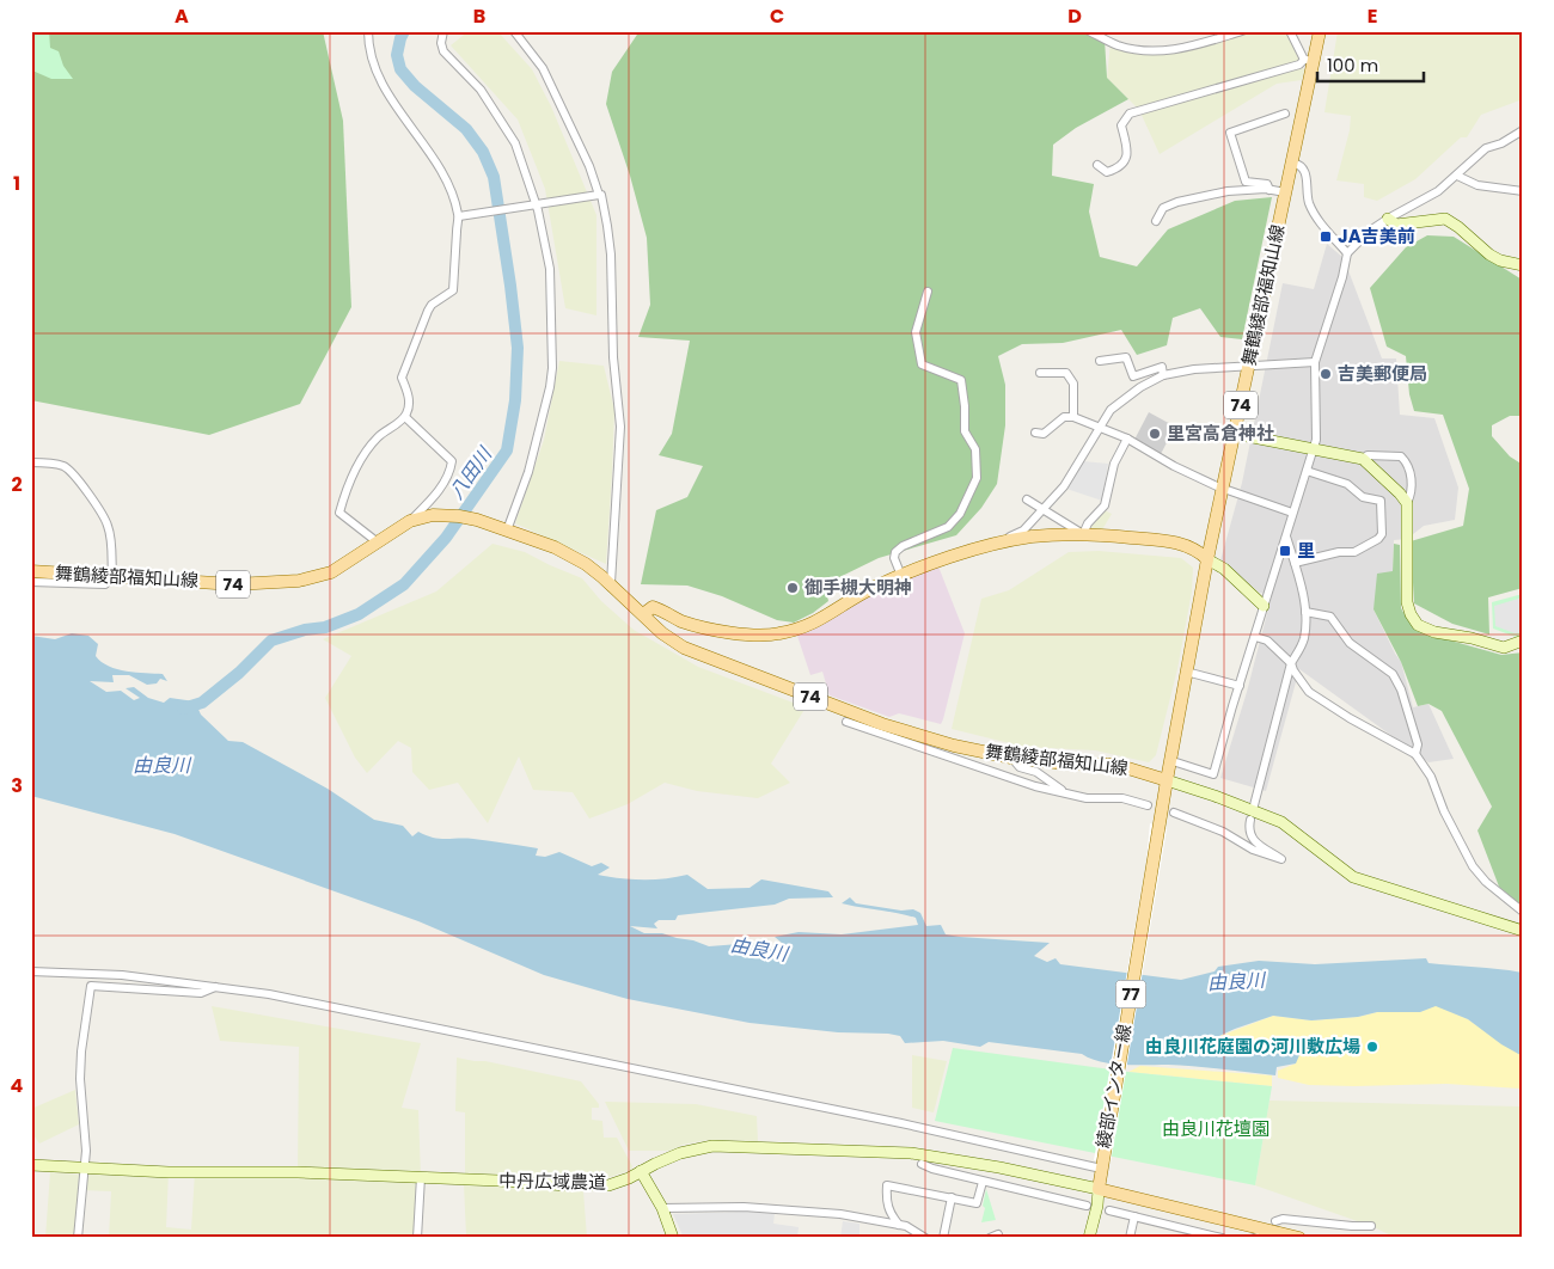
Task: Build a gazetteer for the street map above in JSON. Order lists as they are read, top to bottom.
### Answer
{
  "streets": {
    "main road": [
      "舞鶴綾部福知山線",
      "74",
      "77",
      "綾部インター線"
    ],
    "street": ["中丹広域農道"]
  },
  "crossings": [
    ["舞鶴綾部福知山線", "綾部インター線"],
    ["綾部インター線", "中丹広域農道"]
  ],
  "water": ["八田川", "由良川"],
  "parks": ["由良川花壇園"],
  "places": {
    "transit": ["JA吉美前", "里"],
    "other": [
      "吉美郵便局",
      "里宮高倉神社",
      "御手槻大明神",
      "由良川花庭園の河川敷広場"
    ]
  },
  "scale_bar": "100 m",
  "grid": {
    "columns": [
      "A",
      "B",
      "C",
      "D",
      "E"
    ],
    "rows": [
      "1",
      "2",
      "3",
      "4"
    ]
  }
}
